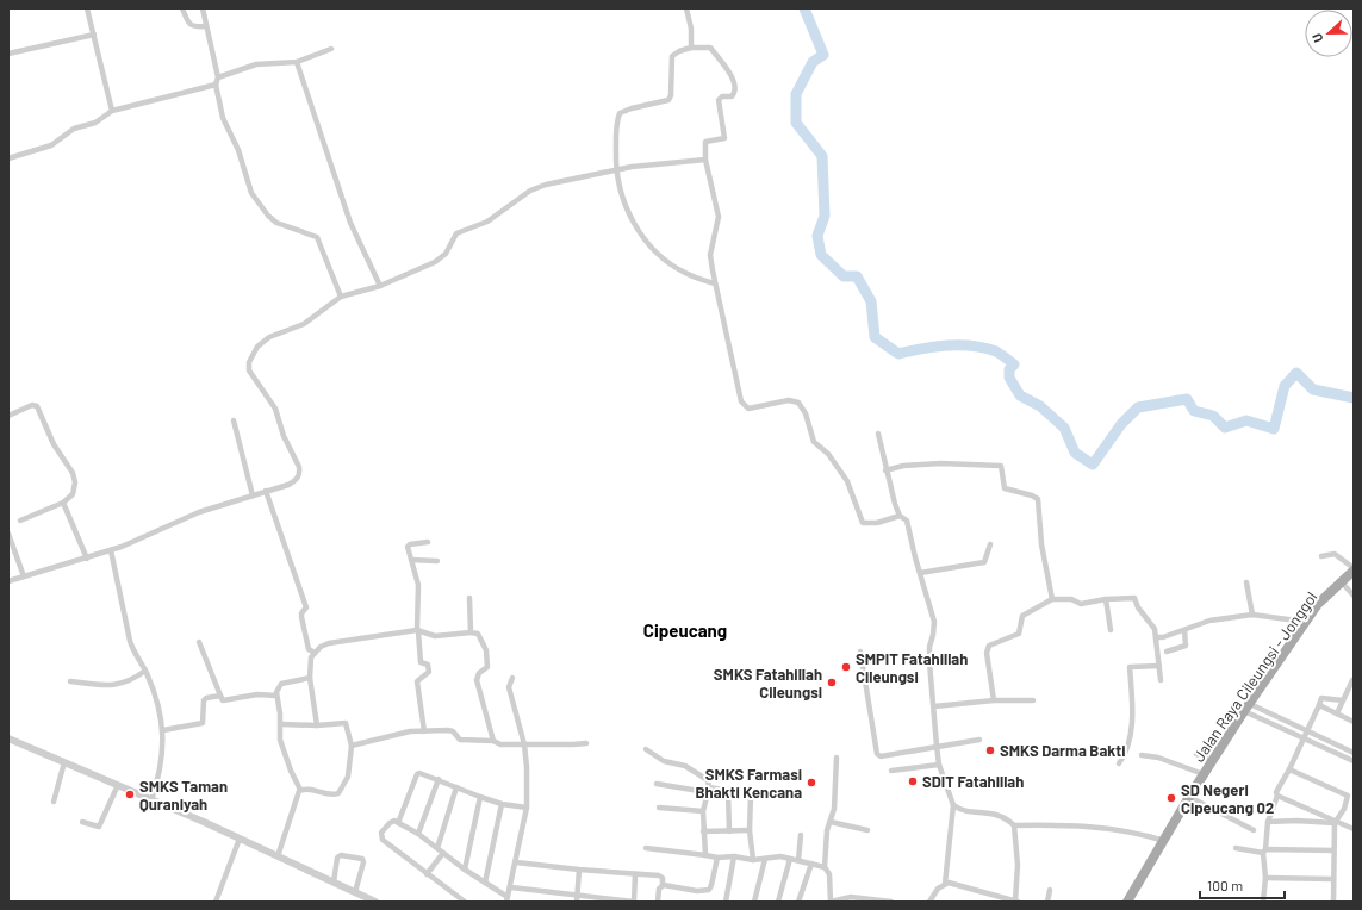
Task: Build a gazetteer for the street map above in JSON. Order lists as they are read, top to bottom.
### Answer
{
  "streets": {
    "main road": ["Jalan Raya Cileungsi - Jonggol"]
  },
  "districts": ["Cipeucang"],
  "places": [
    "SMPIT Fatahillah Cileungsi",
    "SMKS Fatahillah Cileungsi",
    "SMKS Darma Bakti",
    "SDIT Fatahillah",
    "SMKS Farmasi Bhakti Kencana",
    "SMKS Taman Quraniyah",
    "SD Negeri Cipeucang 02"
  ],
  "scale_bar": "100 m",
  "north": "left"
}
